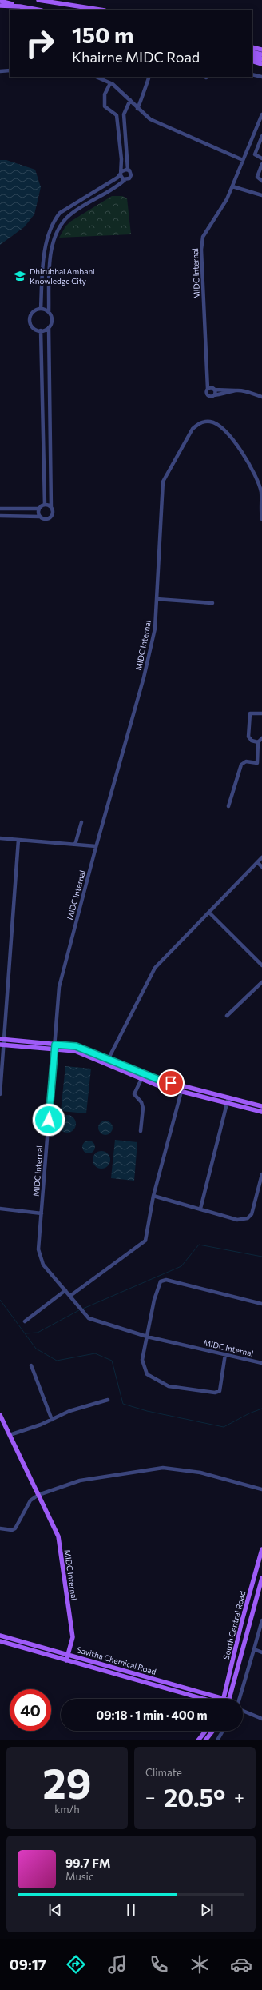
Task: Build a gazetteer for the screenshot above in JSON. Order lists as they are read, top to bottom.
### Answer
{
  "streets": {
    "main road": ["MIDC Internal", "South Central Road", "Savitha Chemical Road"]
  },
  "crossings": [
    ["MIDC Internal", "Savitha Chemical Road"],
    ["South Central Road", "Savitha Chemical Road"]
  ],
  "places": {
    "school or university": ["Dhirubhai Ambani Knowledge City"]
  },
  "page": {
    "turn": ["150 m", "Khairne MIDC Road"],
    "limit": "40",
    "trip": "09:18 · 1 min · 400 m",
    "tile": [
      ["29", "km/h"],
      "Climate"
    ],
    "heat": ["−", "20.5°", "+"],
    "song": ["99.7 FM", "Music"],
    "tabs": "09:17"
  }
}
